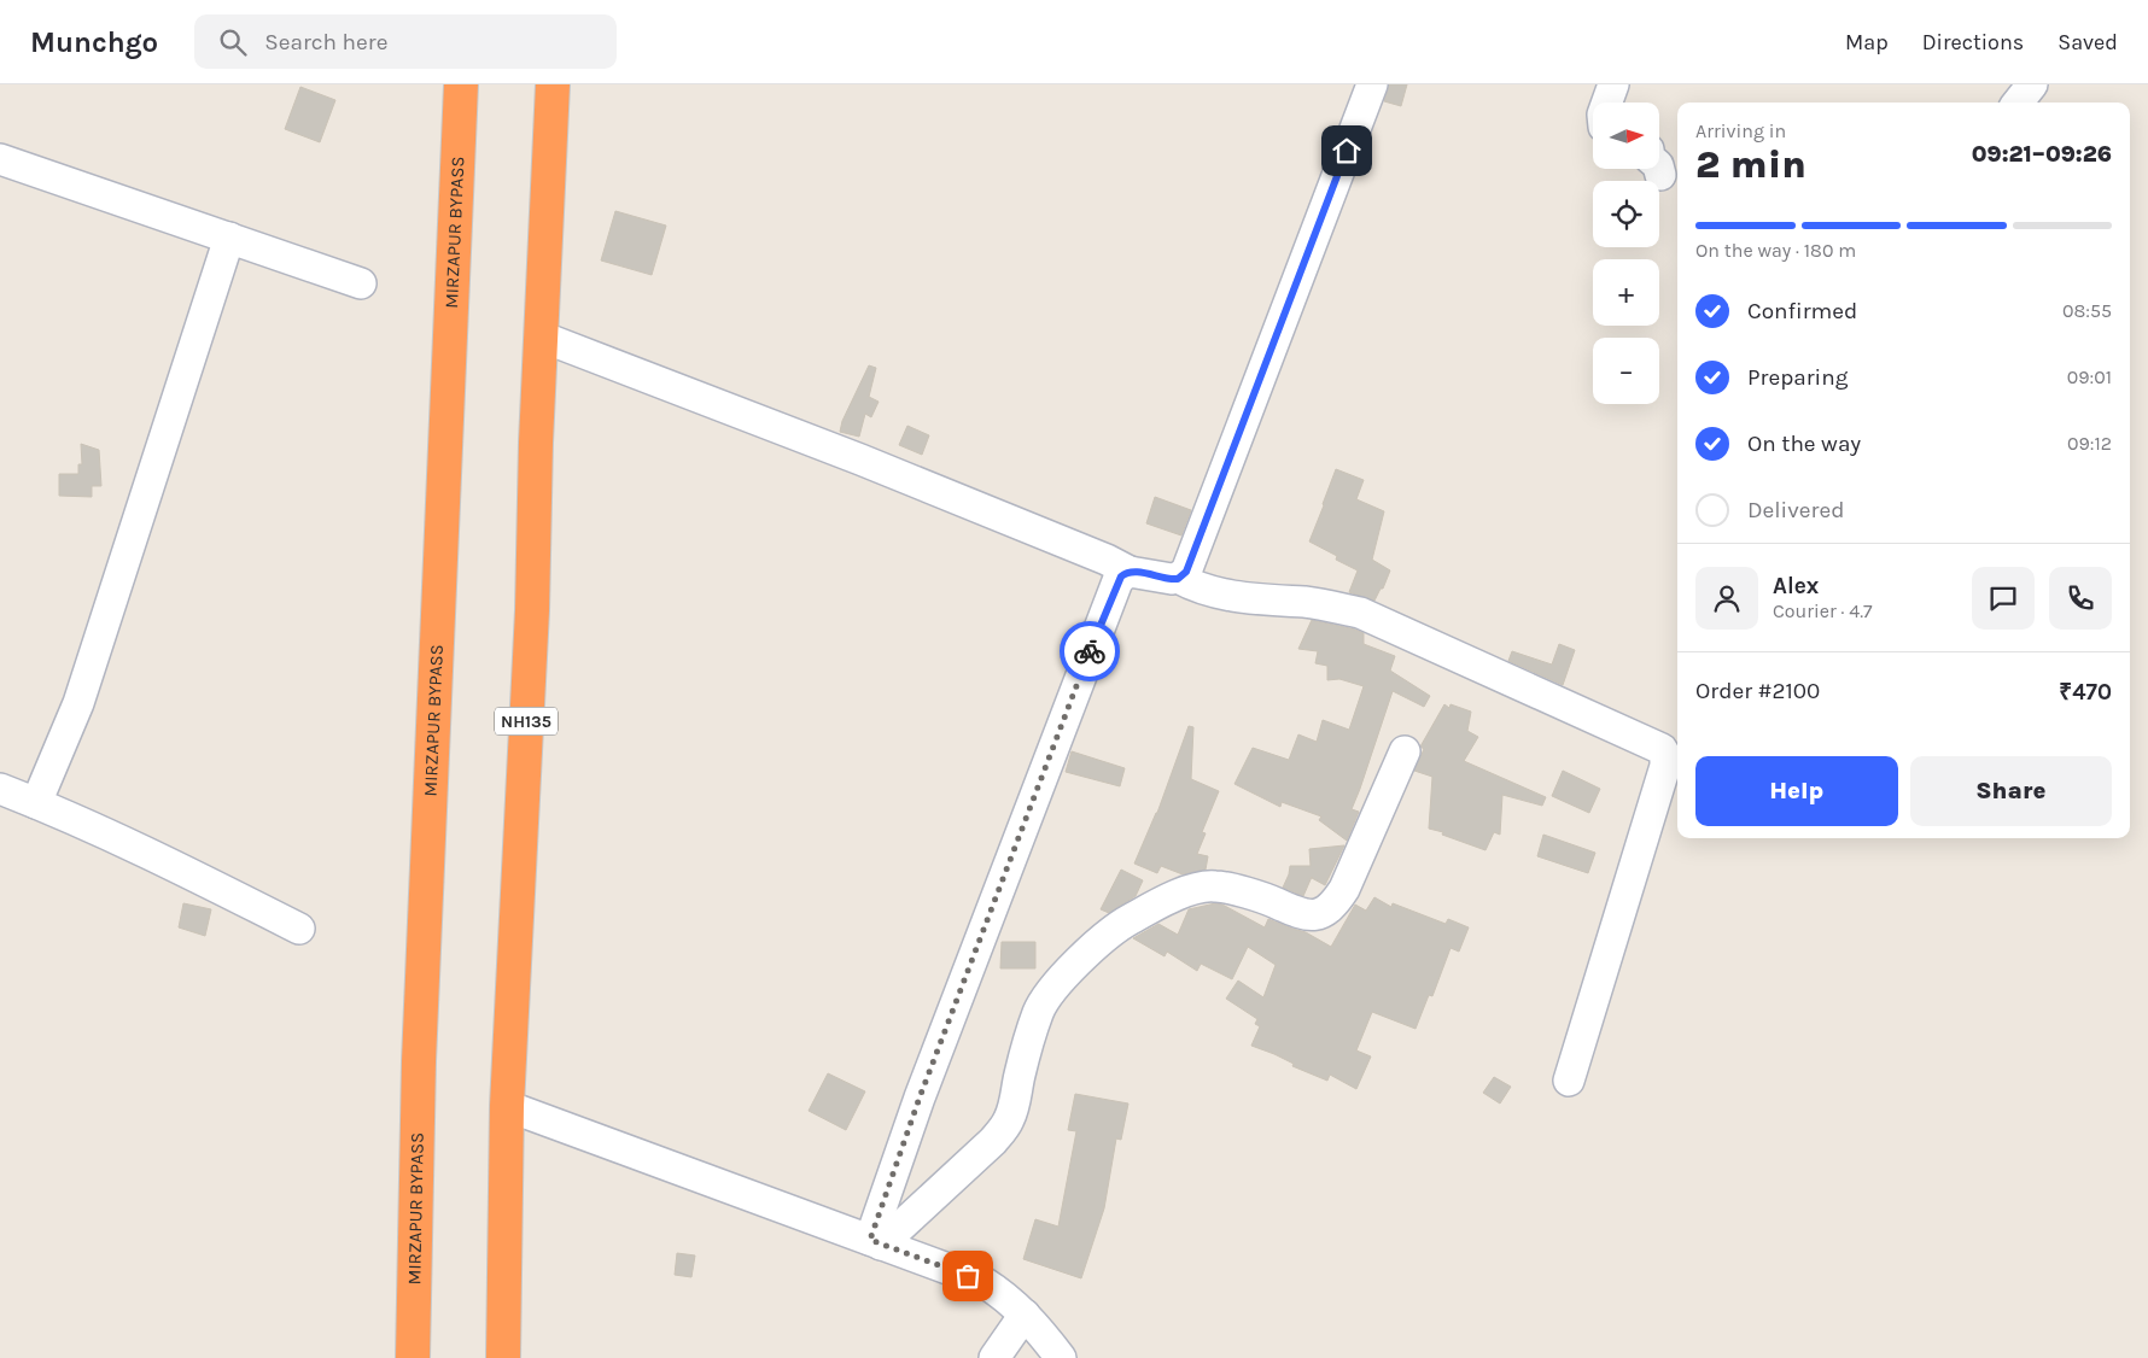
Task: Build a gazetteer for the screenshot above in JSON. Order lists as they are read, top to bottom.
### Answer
{
  "streets": {
    "highway": ["MIRZAPUR BYPASS", "NH135"]
  },
  "north": "right",
  "page": {
    "header": "Munchgo",
    "search": "Search here",
    "nav": ["Map", "Directions", "Saved"],
    "map_buttons": ["+", "−"],
    "heading": ["2 min", "Arriving in", "09:21–09:26"],
    "panel": [
      "Alex",
      "Courier · 4.7",
      "Order #2100",
      "₹470"
    ],
    "bar": "On the way · 180 m",
    "list": [
      ["Confirmed", "08:55"],
      ["Preparing", "09:01"],
      ["On the way", "09:12"],
      "Delivered"
    ],
    "buttons": ["Help", "Share"]
  }
}
